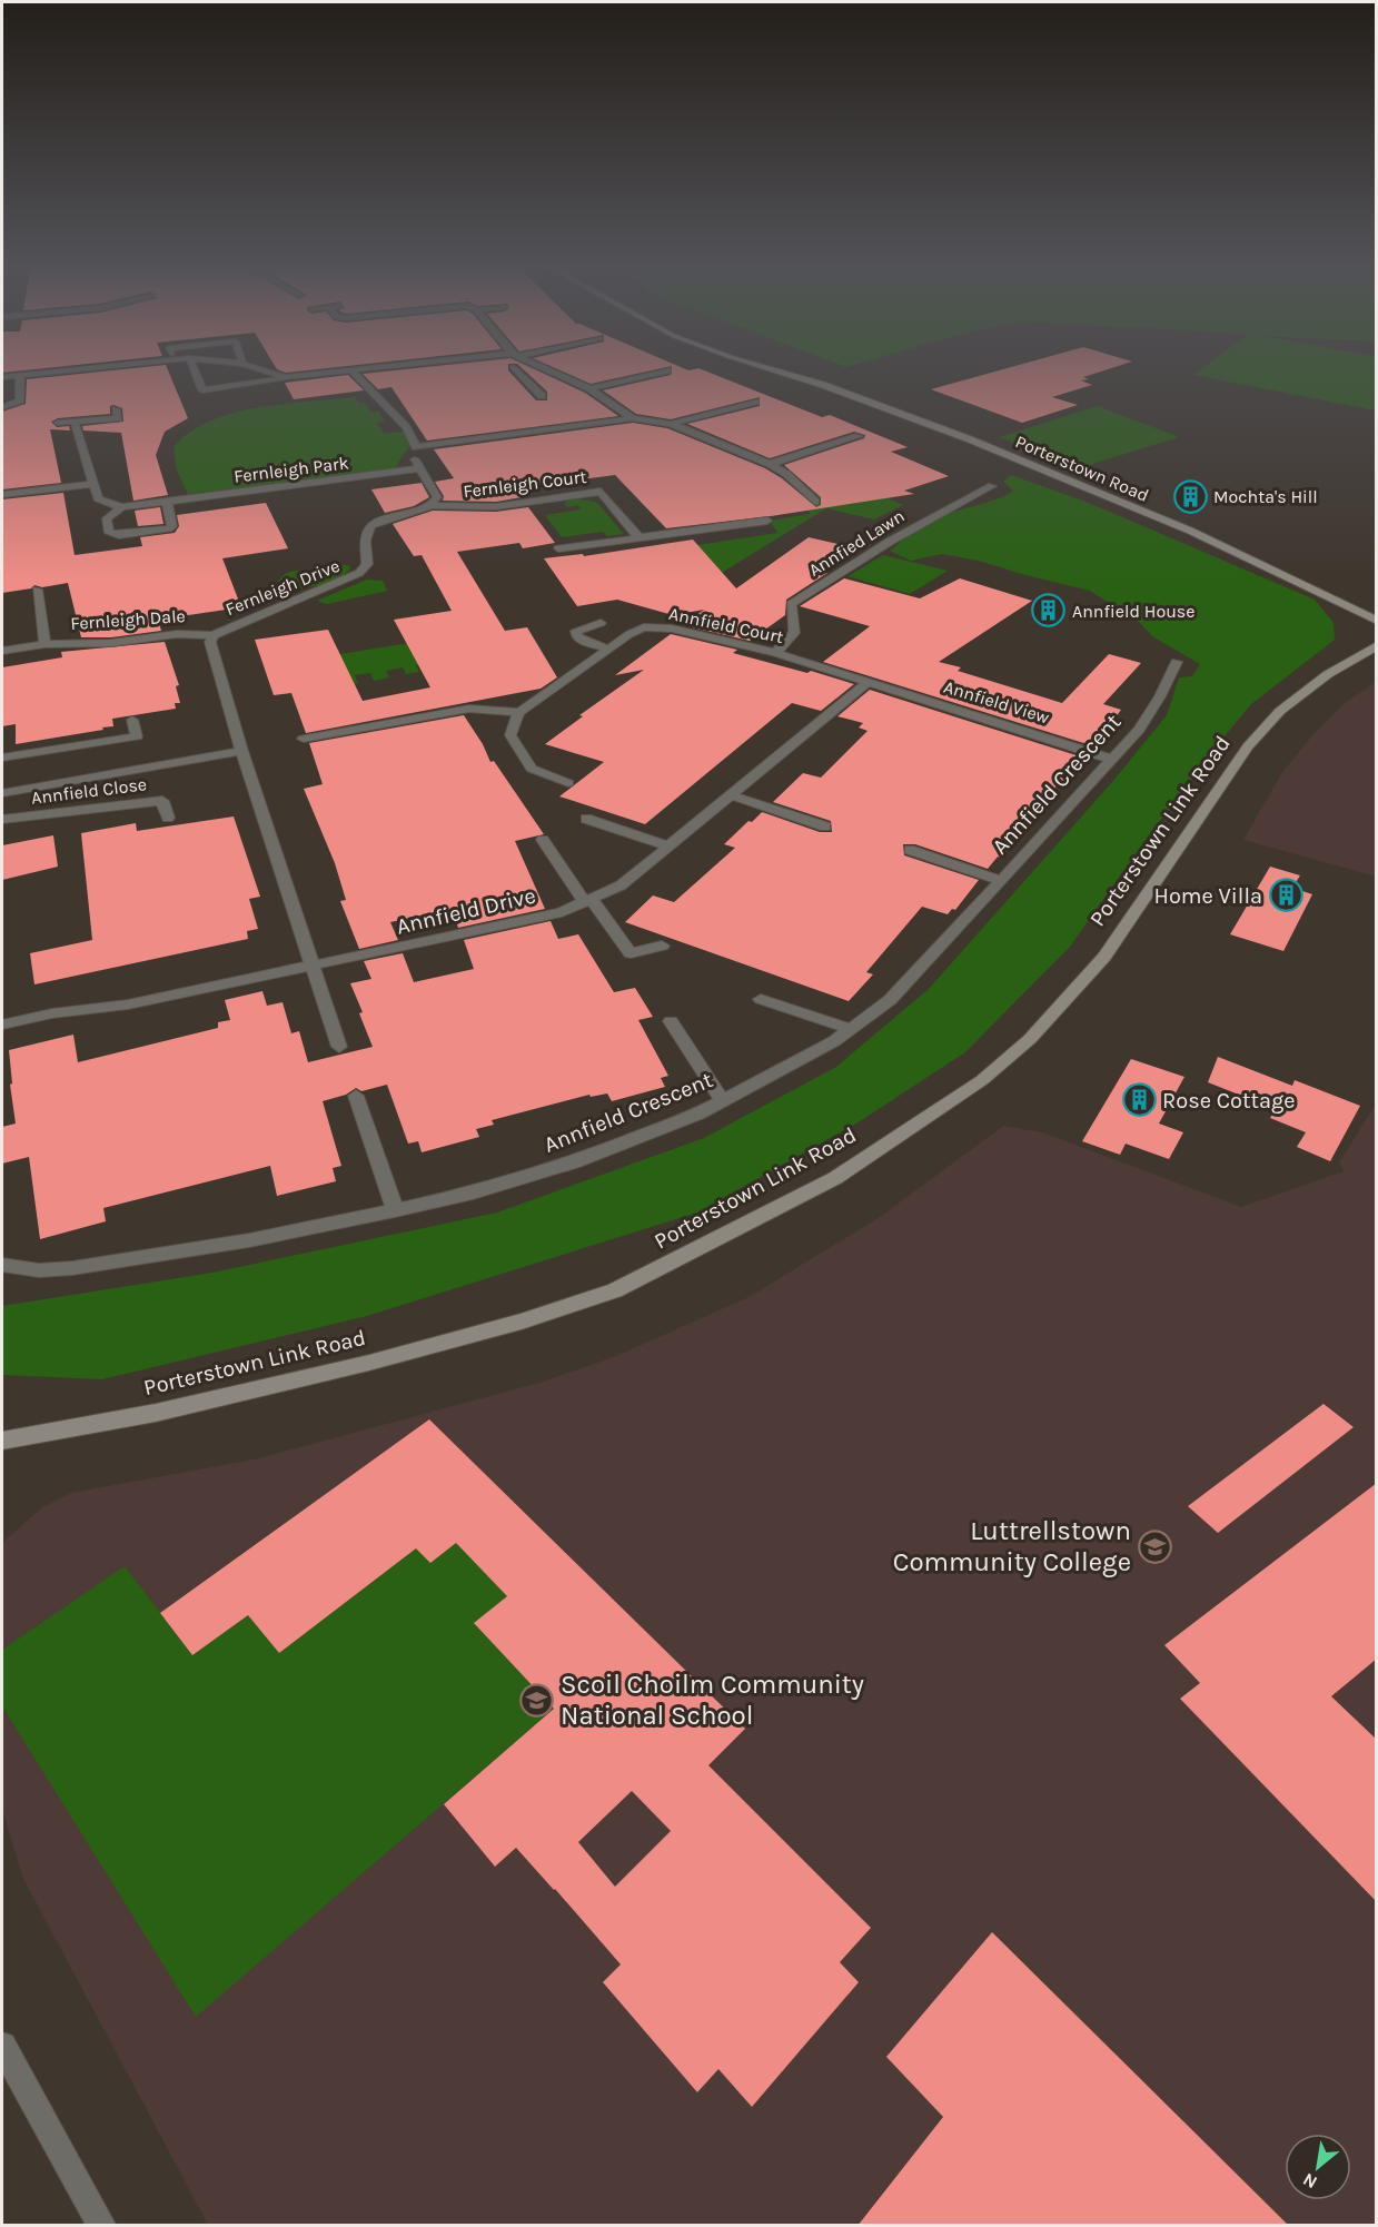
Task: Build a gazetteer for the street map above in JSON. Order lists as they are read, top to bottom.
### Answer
{
  "streets": {
    "street": [
      "Porterstown Road",
      "Fernleigh Park",
      "Fernleigh Court",
      "Annfied Lawn",
      "Fernleigh Drive",
      "Fernleigh Dale",
      "Annfield Court",
      "Annfield View",
      "Annfield Crescent",
      "Annfield Close",
      "Porterstown Link Road",
      "Annfield Drive"
    ]
  },
  "crossings": [
    ["Fernleigh Court", "Fernleigh Drive"],
    ["Annfied Lawn", "Annfield Court"],
    ["Fernleigh Drive", "Fernleigh Dale"],
    ["Annfield Court", "Annfield View"],
    ["Annfield Court", "Annfield Drive"],
    ["Annfield View", "Annfield Crescent"],
    ["Annfield View", "Annfield Drive"]
  ],
  "places": {
    "building": [
      "Mochta's Hill",
      "Annfield House",
      "Home Villa",
      "Rose Cottage"
    ],
    "school or university": ["Luttrellstown Community College", "Scoil Choilm Community National School"]
  },
  "north": "bottom left"
}
